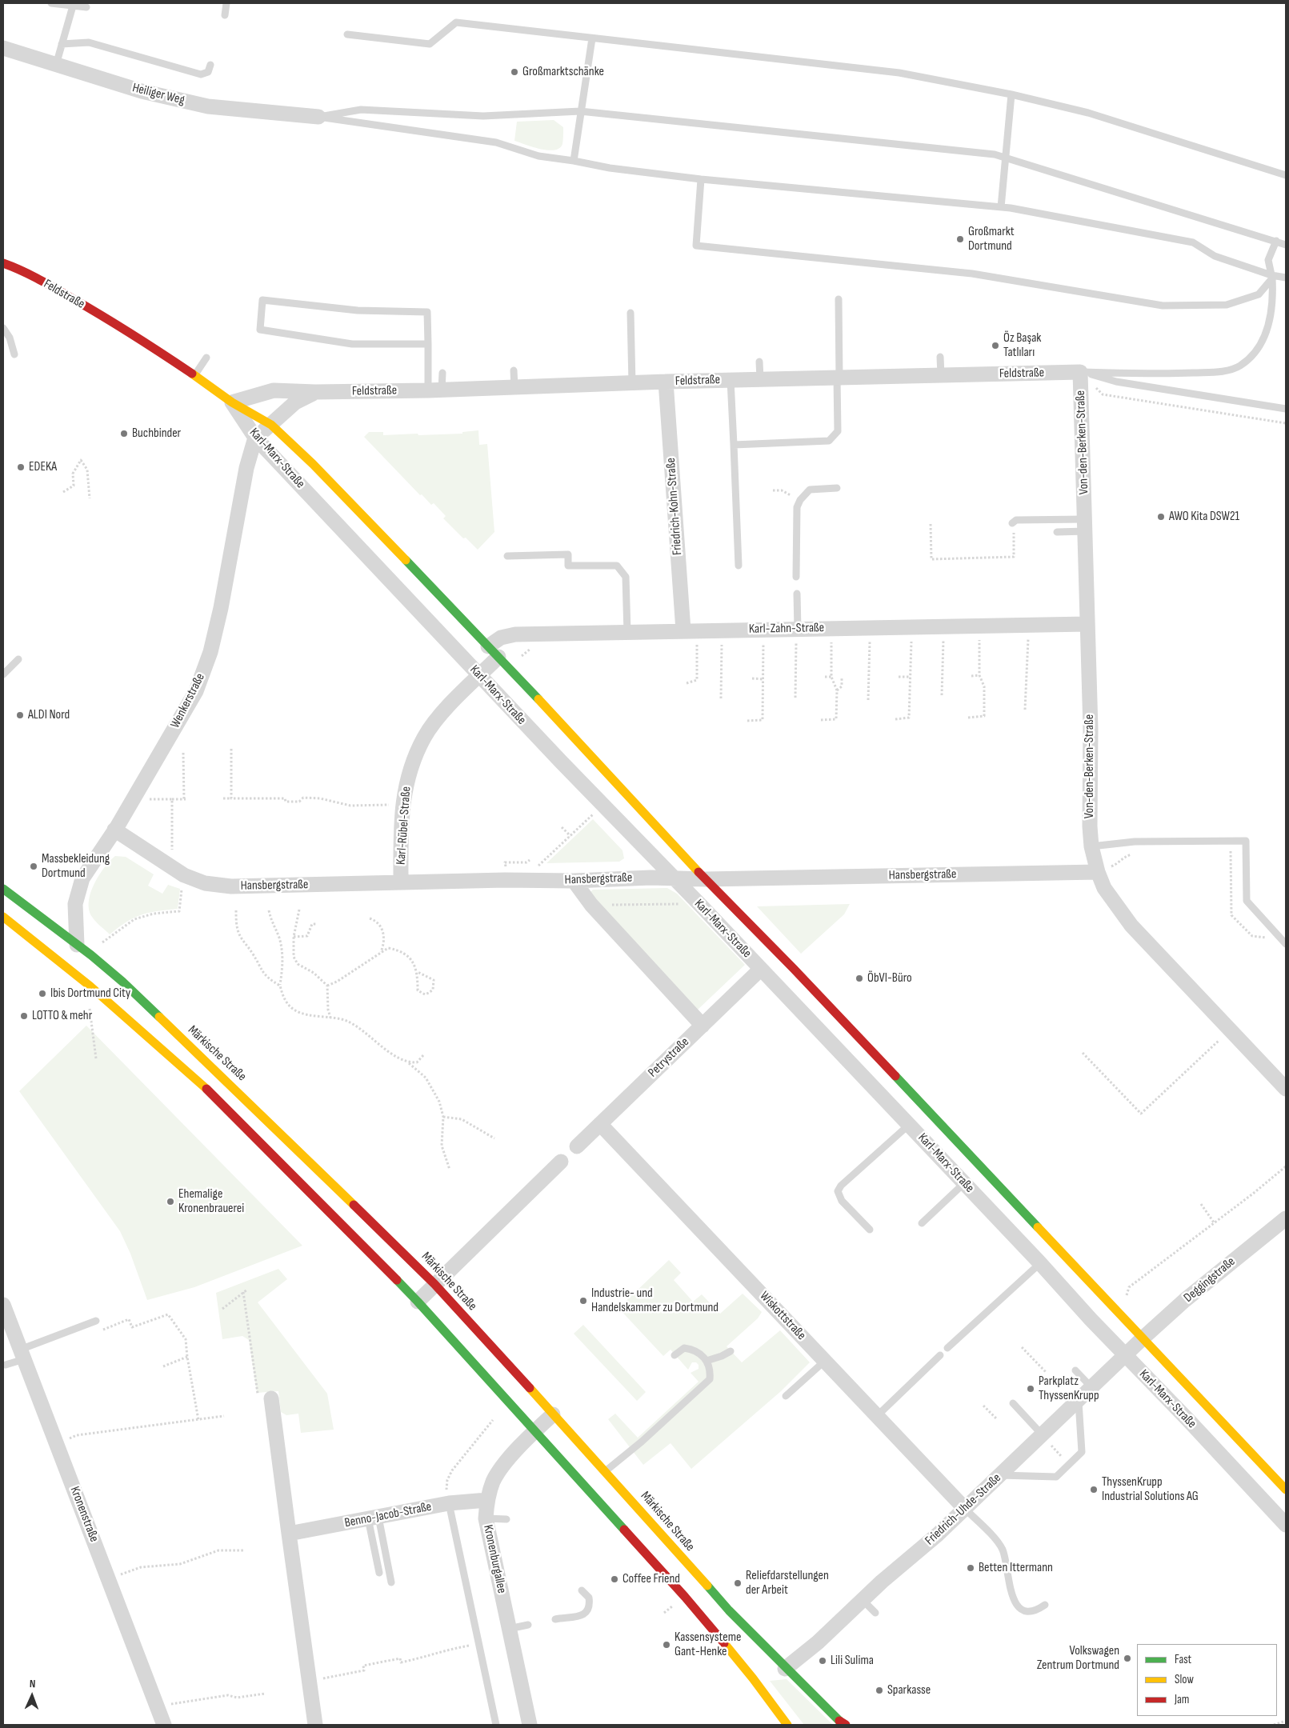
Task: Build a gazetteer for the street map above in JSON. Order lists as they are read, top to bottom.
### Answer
{
  "streets": {
    "main road": ["Feldstraße", "Karl-Marx-Straße", "Märkische Straße"],
    "street": [
      "Heiliger Weg",
      "Von-den-Berken-Straße",
      "Friedrich-Kohn-Straße",
      "Karl-Zahn-Straße",
      "Wenkerstraße",
      "Karl-Rübel-Straße",
      "Hansbergstraße",
      "Petrystraße",
      "Deggingstraße",
      "Wiskottstraße",
      "Friedrich-Uhde-Straße",
      "Kronenstraße",
      "Benno-Jacob-Straße",
      "Kronenburgallee"
    ]
  },
  "crossings": [
    ["Feldstraße", "Von-den-Berken-Straße"],
    ["Feldstraße", "Karl-Marx-Straße"],
    ["Feldstraße", "Friedrich-Kohn-Straße"],
    ["Feldstraße", "Wenkerstraße"],
    ["Von-den-Berken-Straße", "Karl-Zahn-Straße"],
    ["Von-den-Berken-Straße", "Hansbergstraße"],
    ["Karl-Marx-Straße", "Karl-Zahn-Straße"],
    ["Karl-Marx-Straße", "Wenkerstraße"],
    ["Karl-Marx-Straße", "Karl-Rübel-Straße"],
    ["Karl-Marx-Straße", "Hansbergstraße"],
    ["Karl-Marx-Straße", "Petrystraße"],
    ["Karl-Marx-Straße", "Deggingstraße"],
    ["Karl-Marx-Straße", "Friedrich-Uhde-Straße"],
    ["Friedrich-Kohn-Straße", "Karl-Zahn-Straße"],
    ["Karl-Zahn-Straße", "Karl-Rübel-Straße"],
    ["Wenkerstraße", "Hansbergstraße"],
    ["Wenkerstraße", "Märkische Straße"],
    ["Karl-Rübel-Straße", "Hansbergstraße"],
    ["Märkische Straße", "Friedrich-Uhde-Straße"],
    ["Märkische Straße", "Kronenburgallee"],
    ["Petrystraße", "Wiskottstraße"],
    ["Deggingstraße", "Friedrich-Uhde-Straße"],
    ["Wiskottstraße", "Friedrich-Uhde-Straße"],
    ["Benno-Jacob-Straße", "Kronenburgallee"]
  ],
  "places": [
    "Großmarktschänke",
    "Großmarkt Dortmund",
    "Öz Başak Tatlıları",
    "Buchbinder",
    "EDEKA",
    "AWO Kita DSW21",
    "ALDI Nord",
    "Massbekleidung Dortmund",
    "ÖbVI-Büro",
    "Ibis Dortmund City",
    "LOTTO & mehr",
    "Ehemalige Kronenbrauerei",
    "Industrie- und Handelskammer zu Dortmund",
    "Parkplatz ThyssenKrupp",
    "ThyssenKrupp Industrial Solutions AG",
    "Betten Ittermann",
    "Coffee Friend",
    "Reliefdarstellungen der Arbeit",
    "Kassensysteme Gant-Henke",
    "Volkswagen Zentrum Dortmund",
    "Lili Sulima",
    "Sparkasse"
  ],
  "legend": ["Fast", "Slow", "Jam"],
  "north": "top"
}
